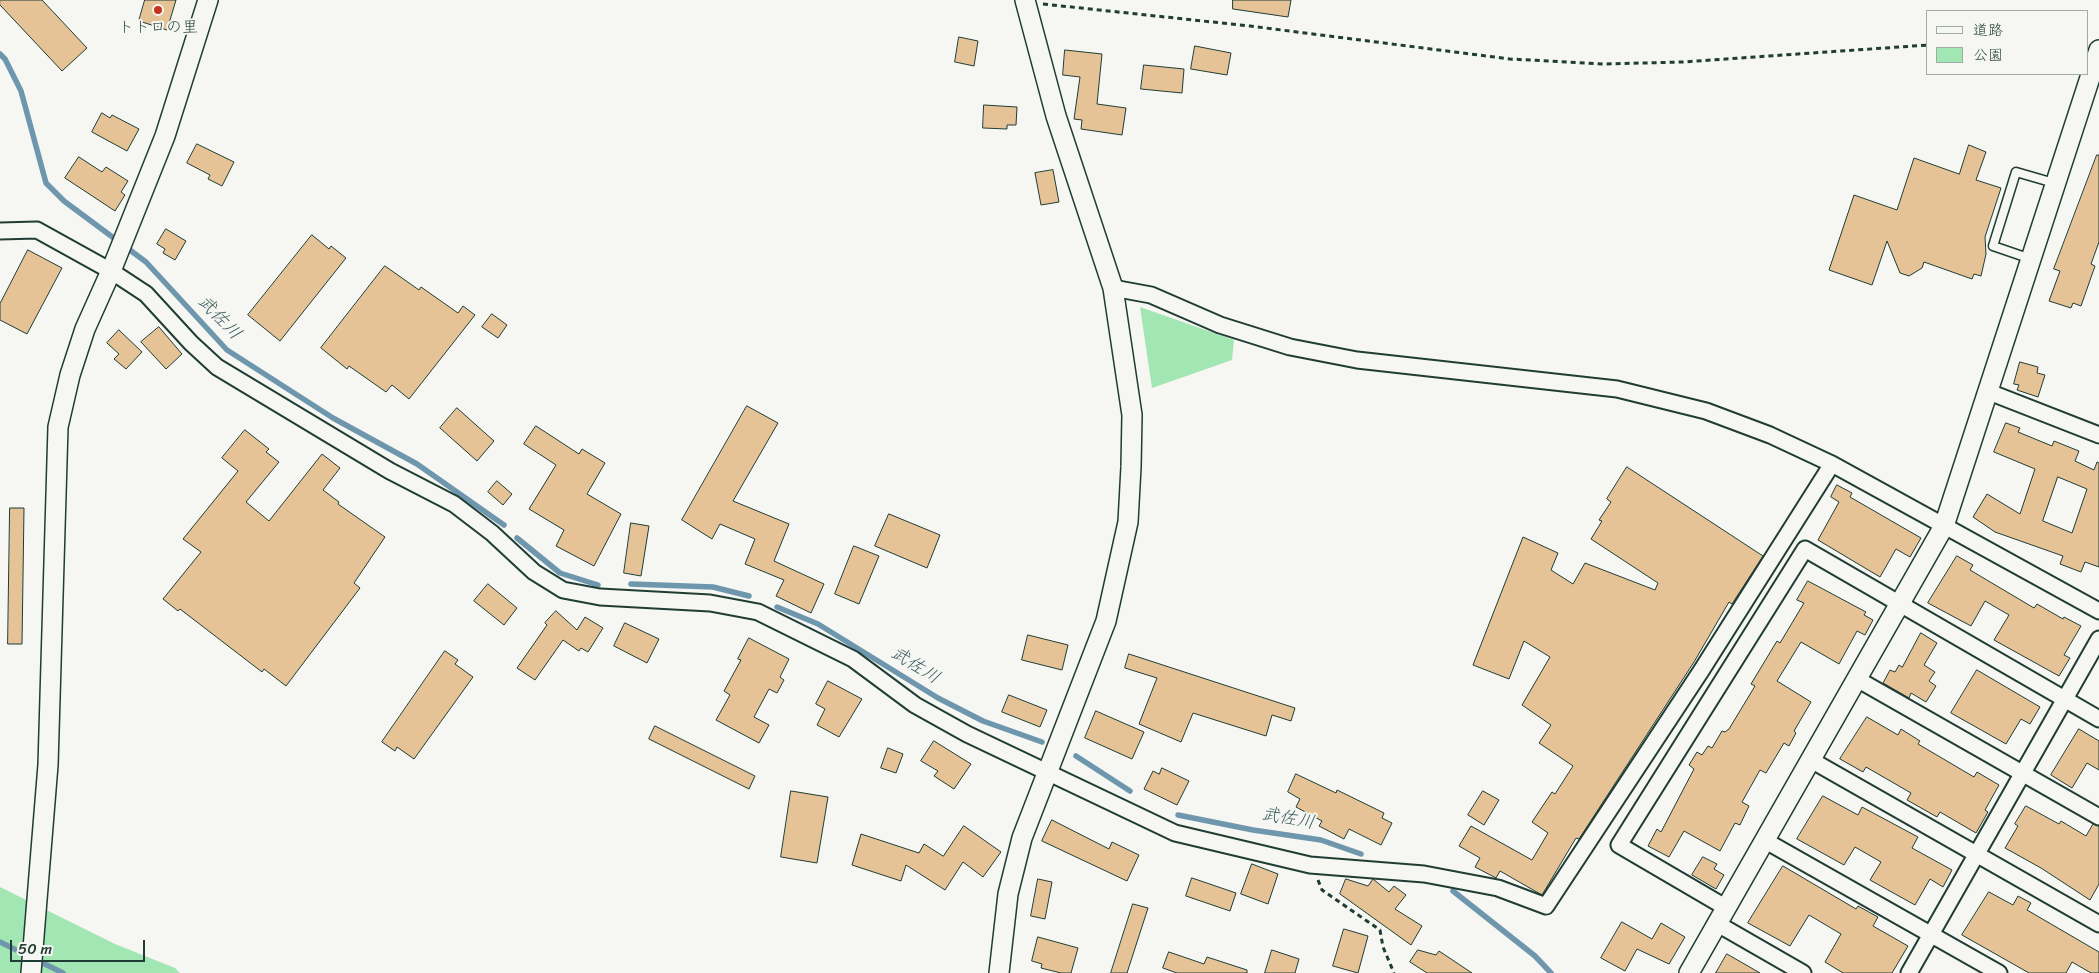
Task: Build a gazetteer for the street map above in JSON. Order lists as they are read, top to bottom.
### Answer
{
  "water": ["武佐川"],
  "places": ["トトロの里"],
  "legend": ["道路", "公園"],
  "scale_bar": "50 m"
}
